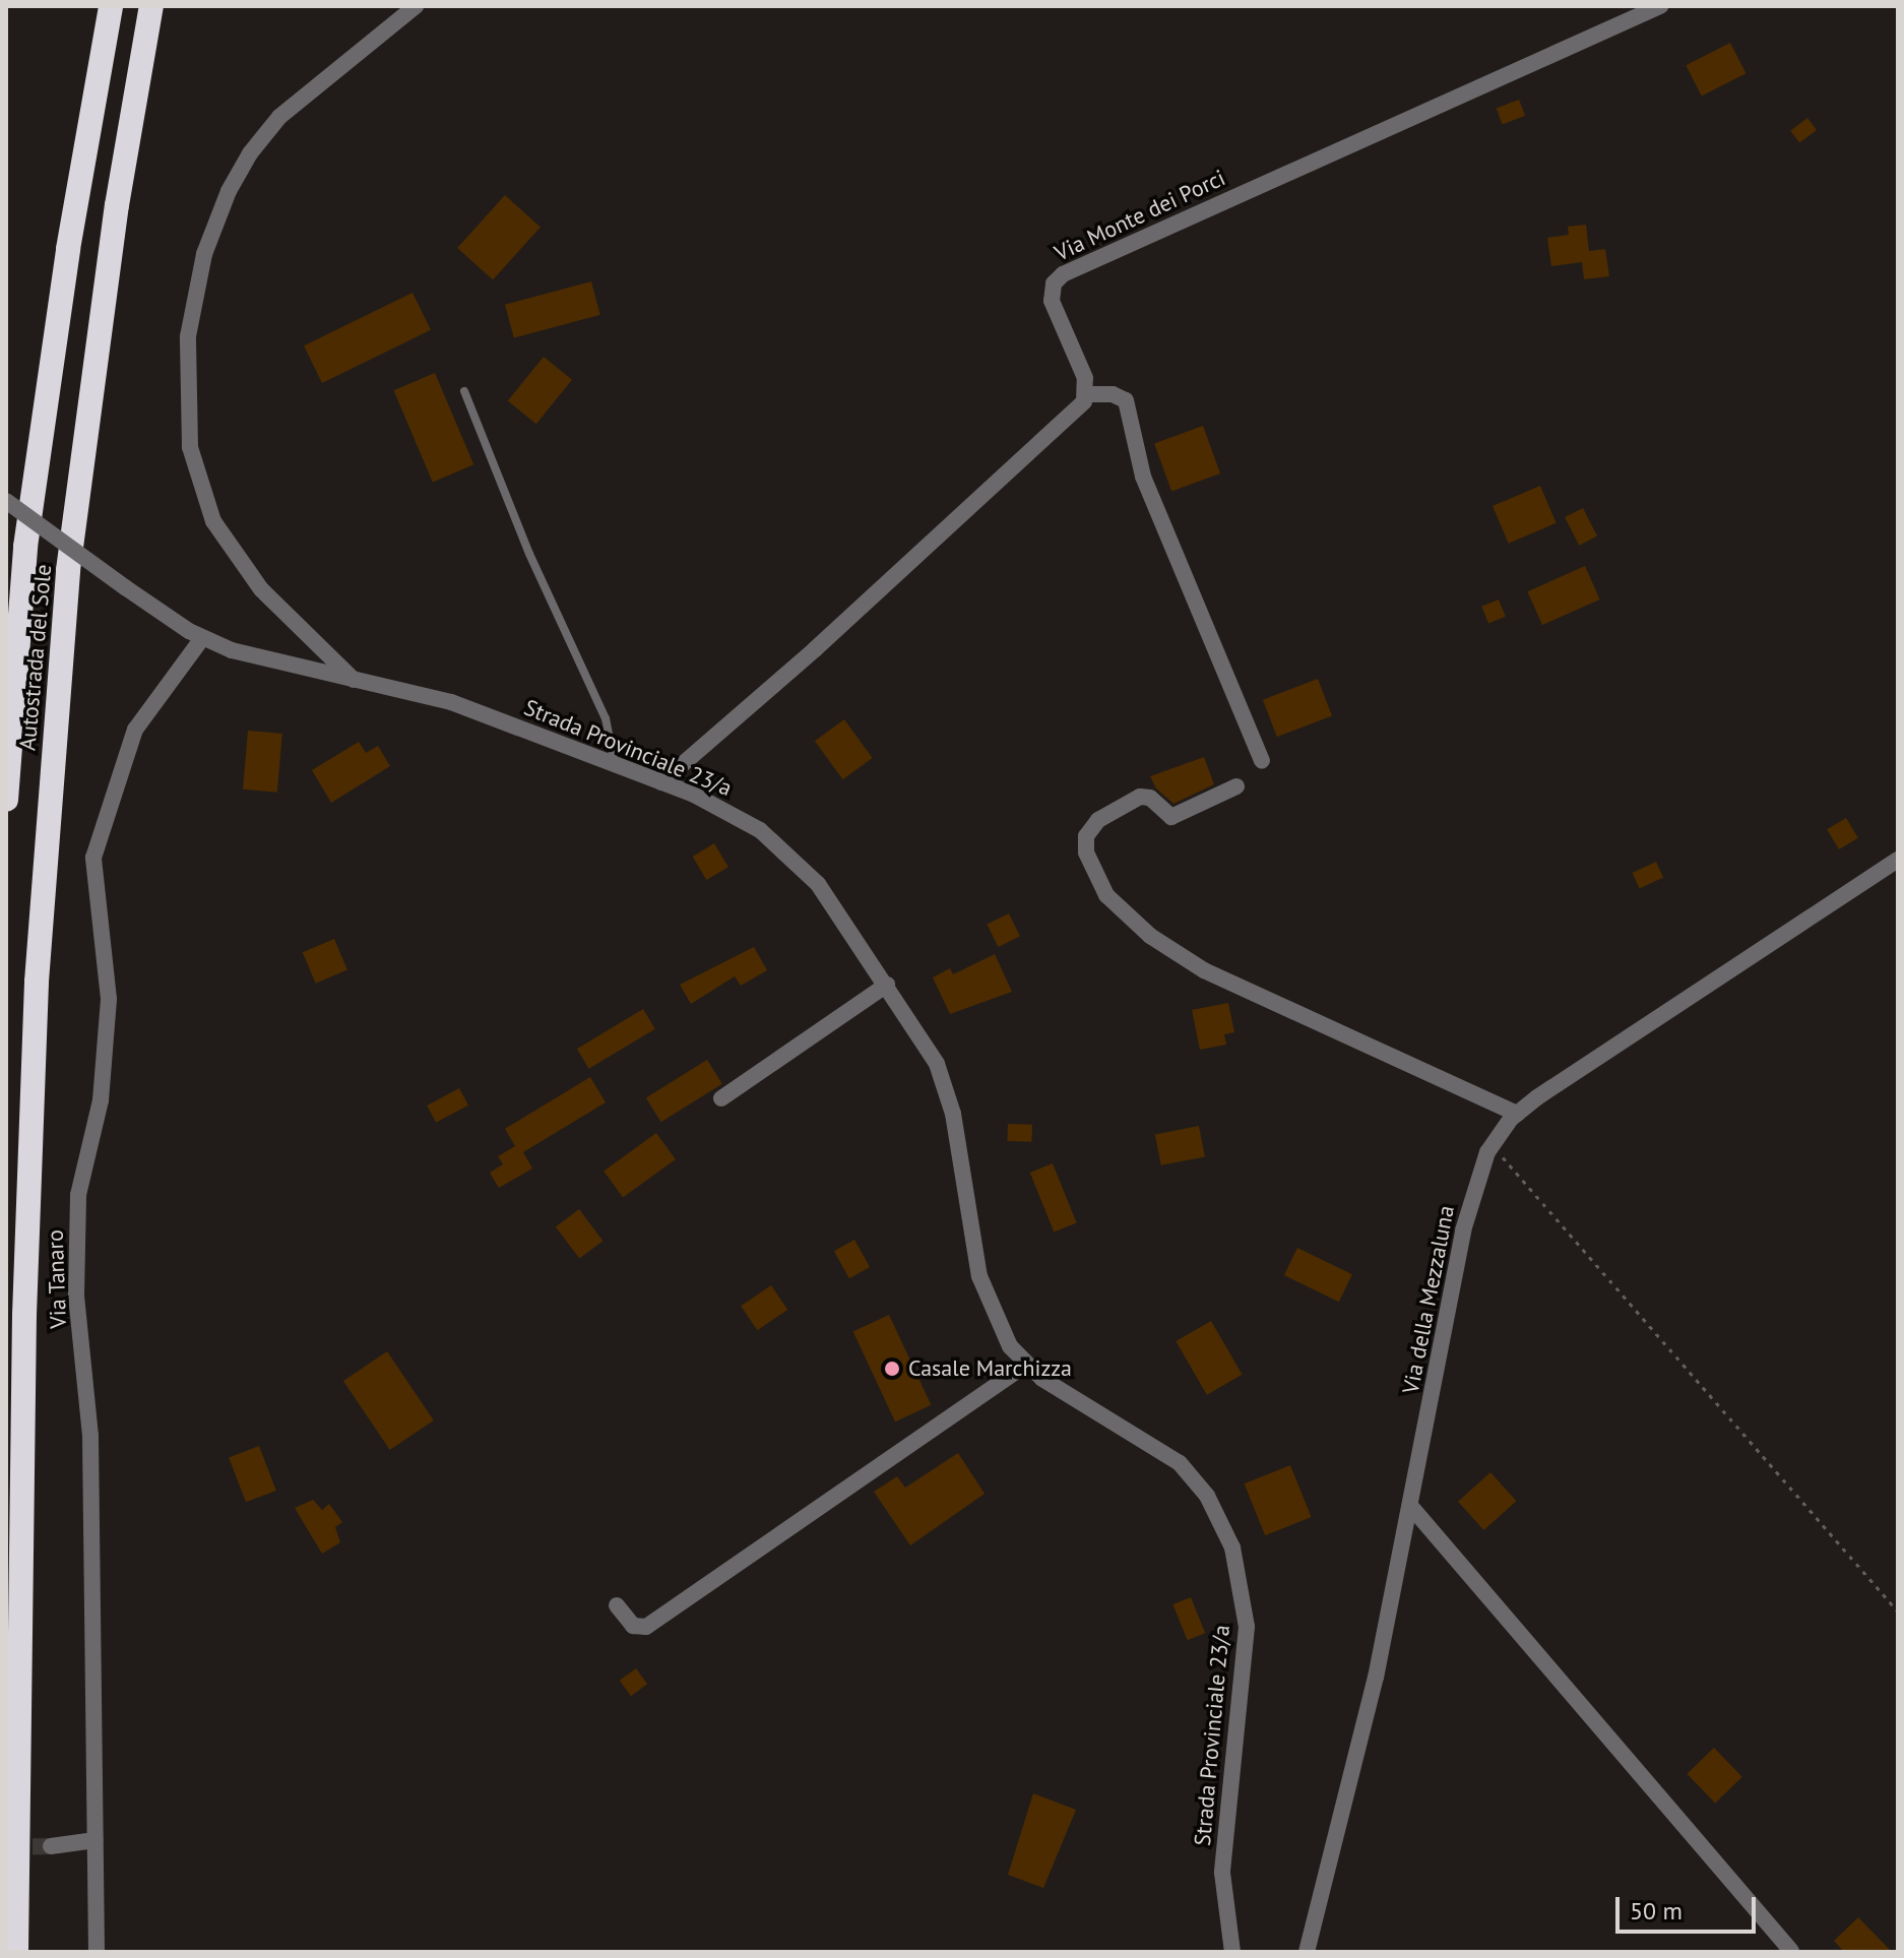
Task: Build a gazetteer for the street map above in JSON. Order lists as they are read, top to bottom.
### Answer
{
  "streets": {
    "highway": ["Autostrada del Sole"],
    "street": [
      "Via Monte dei Porci",
      "Strada Provinciale 23/a",
      "Via Tanaro",
      "Via della Mezzaluna"
    ]
  },
  "crossings": [
    ["Strada Provinciale 23/a", "Via Tanaro"]
  ],
  "places": ["Casale Marchizza"],
  "scale_bar": "50 m"
}
